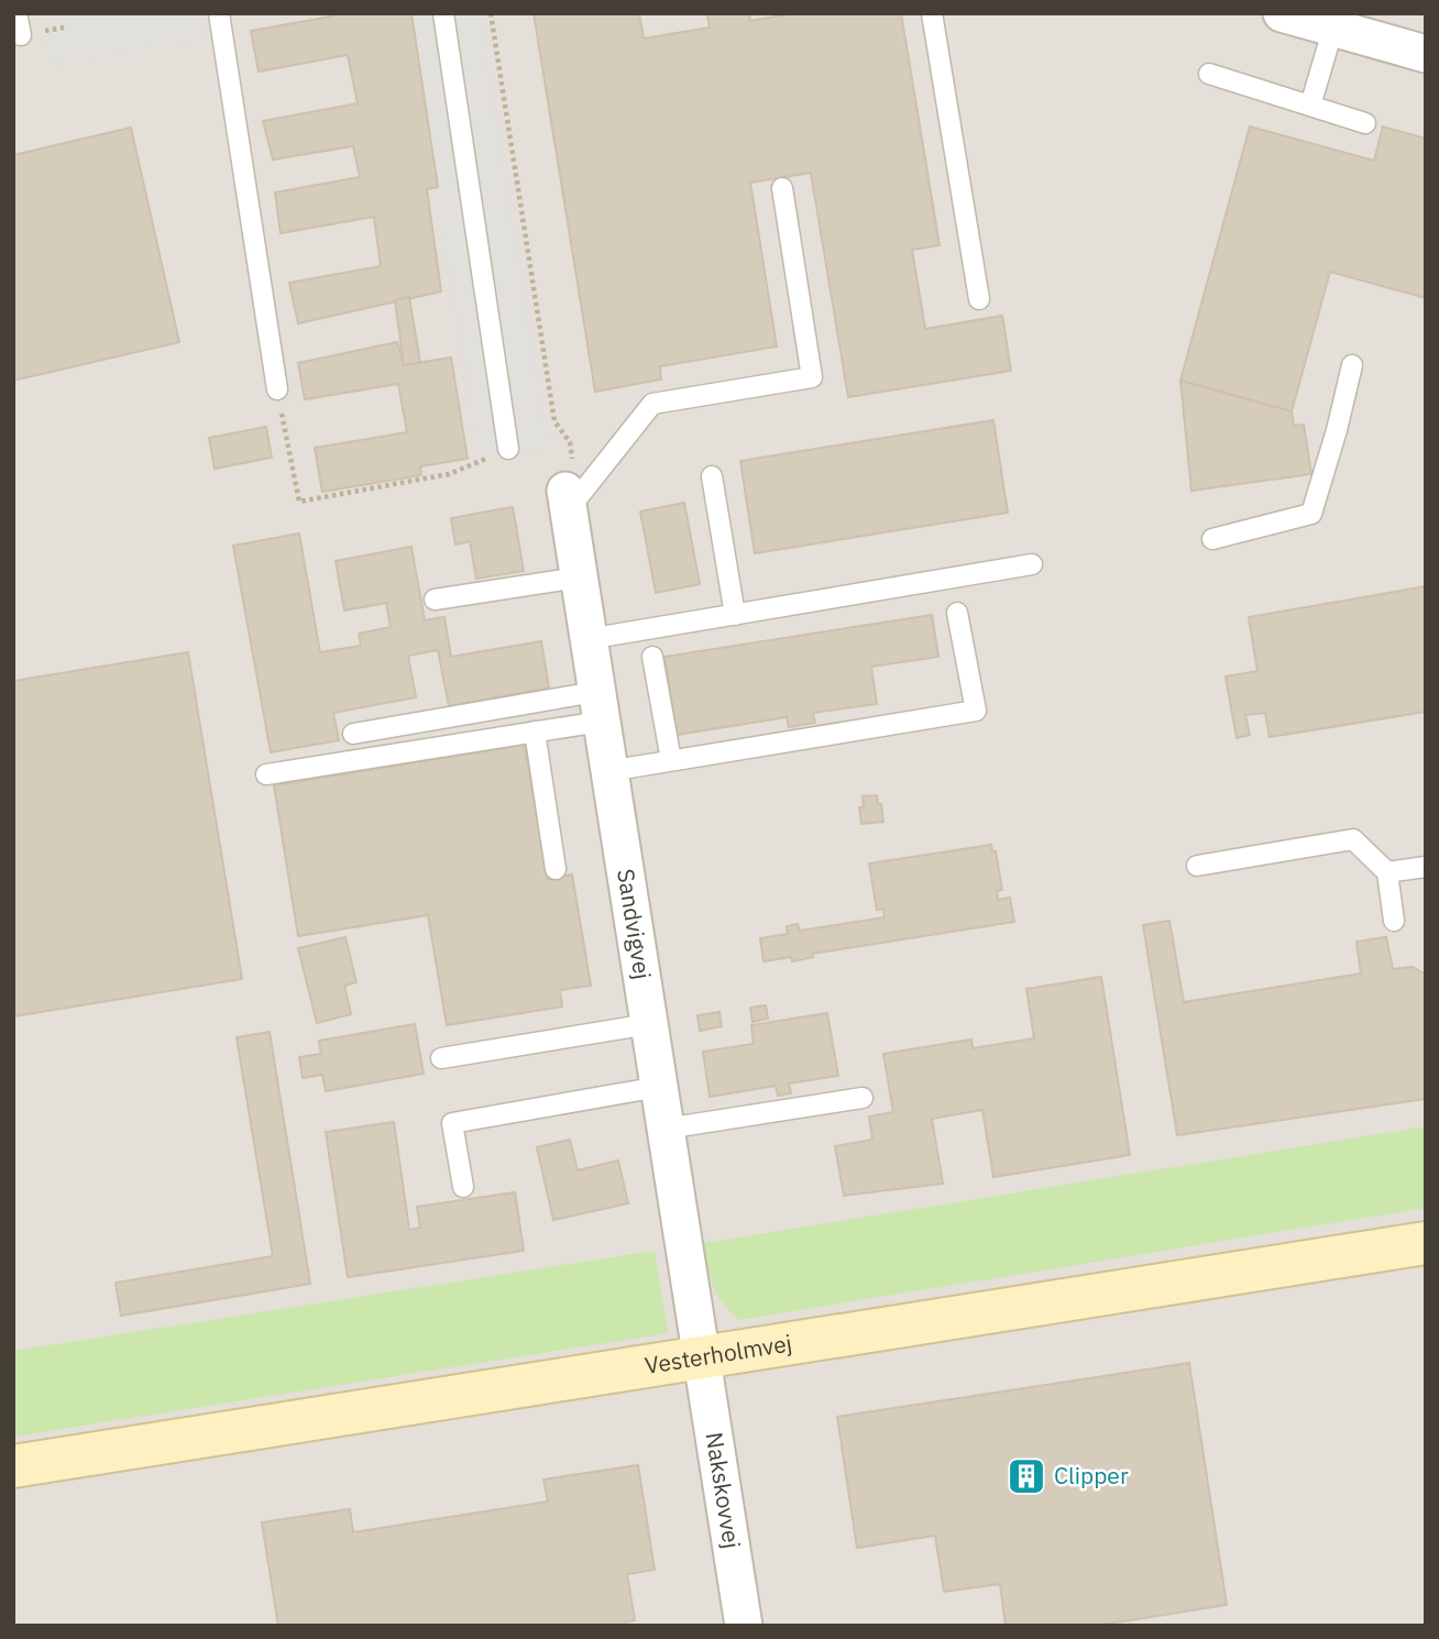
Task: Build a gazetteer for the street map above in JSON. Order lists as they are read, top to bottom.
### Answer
{
  "streets": {
    "street": ["Sandvigvej", "Vesterholmvej", "Nakskovvej"]
  },
  "crossings": [
    ["Sandvigvej", "Vesterholmvej"],
    ["Sandvigvej", "Nakskovvej"],
    ["Vesterholmvej", "Nakskovvej"]
  ],
  "places": {
    "building": ["Clipper"]
  }
}
